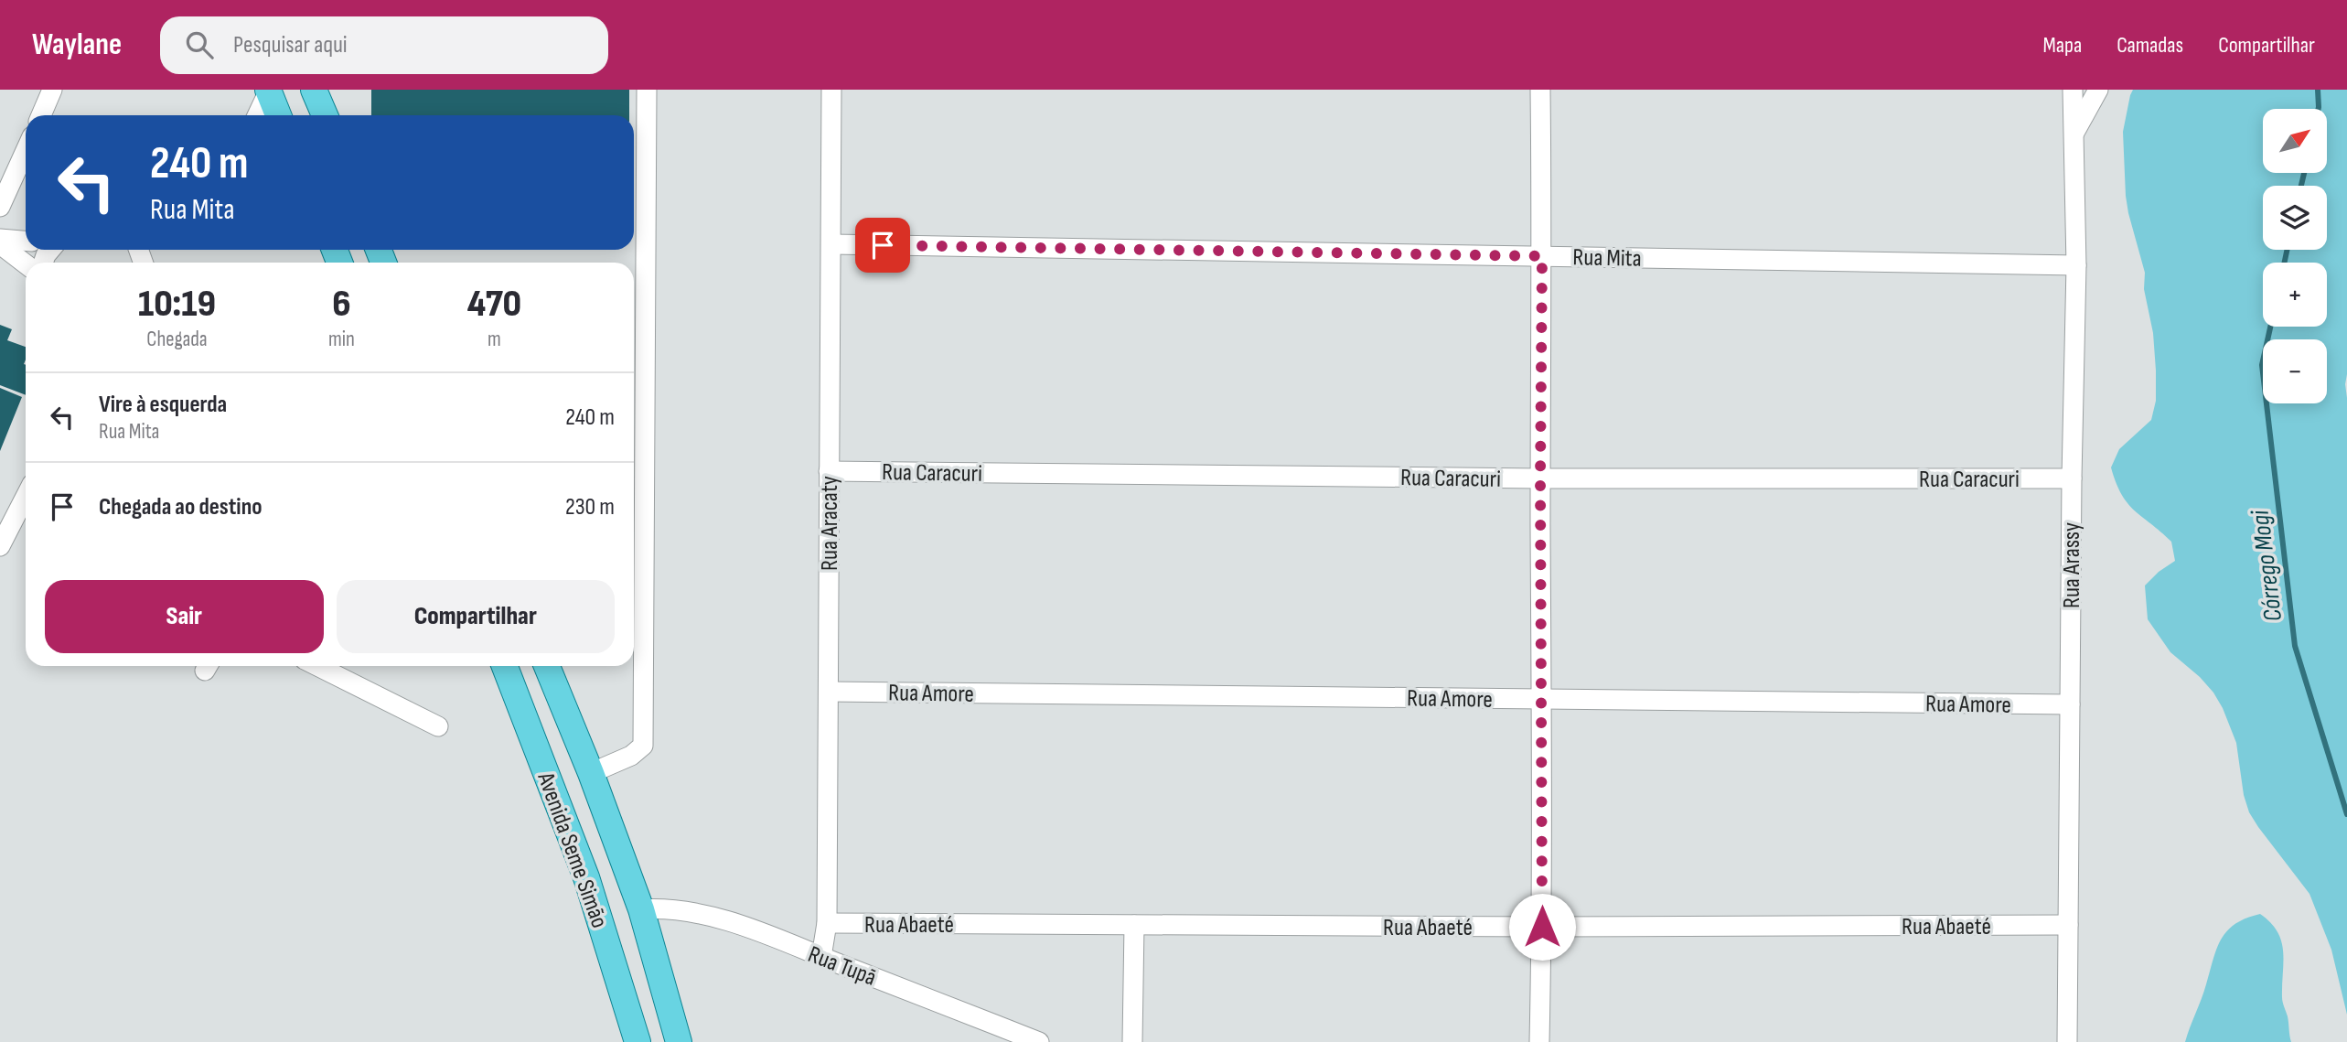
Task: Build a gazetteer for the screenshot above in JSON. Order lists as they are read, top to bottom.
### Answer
{
  "streets": {
    "main road": ["Avenida Seme Simão"],
    "street": [
      "Rua Mita",
      "Rua Caracuri",
      "Rua Aracaty",
      "Rua Arassy",
      "Rua Amore",
      "Rua Abaeté",
      "Rua Tupã"
    ]
  },
  "crossings": [
    ["Rua Mita", "Rua Aracaty"],
    ["Rua Mita", "Rua Arassy"],
    ["Rua Caracuri", "Rua Aracaty"],
    ["Rua Caracuri", "Rua Arassy"],
    ["Rua Aracaty", "Rua Amore"],
    ["Rua Aracaty", "Rua Abaeté"],
    ["Rua Aracaty", "Rua Tupã"],
    ["Rua Arassy", "Rua Amore"],
    ["Rua Arassy", "Rua Abaeté"],
    ["Avenida Seme Simão", "Rua Tupã"]
  ],
  "water": ["Córrego Mogi"],
  "north": "top right",
  "page": {
    "header": "Waylane",
    "search": "Pesquisar aqui",
    "nav": ["Mapa", "Camadas", "Compartilhar"],
    "map_buttons": ["+", "−"],
    "turn": ["240 m", "Rua Mita"],
    "eta": [
      "10:19",
      "Chegada",
      "6",
      "min",
      "470",
      "m"
    ],
    "list": [
      {
        "name": "Vire à esquerda",
        "note": "Rua Mita",
        "value": "240 m"
      },
      {
        "name": "Chegada ao destino",
        "value": "230 m"
      }
    ],
    "buttons": ["Sair", "Compartilhar"]
  }
}
